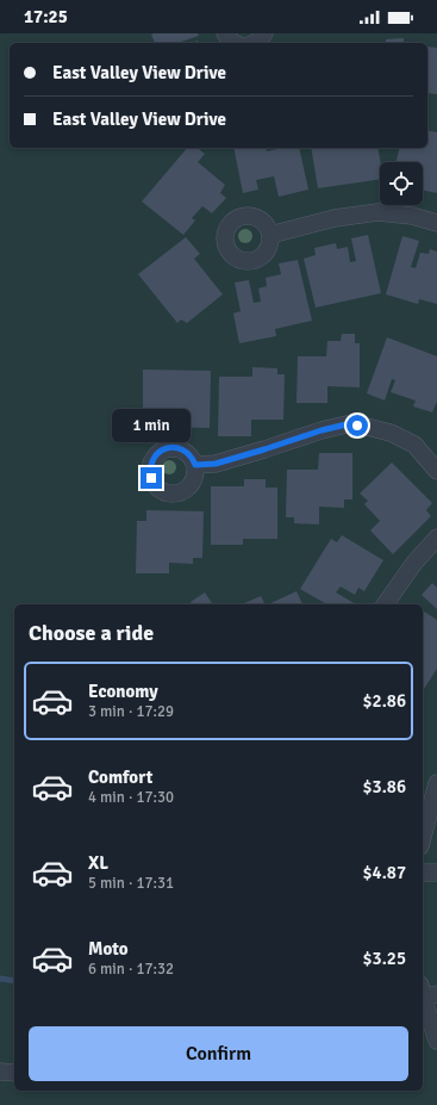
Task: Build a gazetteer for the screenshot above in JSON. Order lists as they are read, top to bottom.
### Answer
{
  "page": {
    "status": "17:25",
    "banner": ["East Valley View Drive", "East Valley View Drive"],
    "bubble": "1 min",
    "heading": "Choose a ride",
    "list": [
      {
        "name": "Economy",
        "note": "3 min · 17:29",
        "value": "$2.86"
      },
      {
        "name": "Comfort",
        "note": "4 min · 17:30",
        "value": "$3.86"
      },
      {
        "name": "XL",
        "note": "5 min · 17:31",
        "value": "$4.87"
      },
      {
        "name": "Moto",
        "note": "6 min · 17:32",
        "value": "$3.25"
      }
    ],
    "buttons": "Confirm"
  }
}
